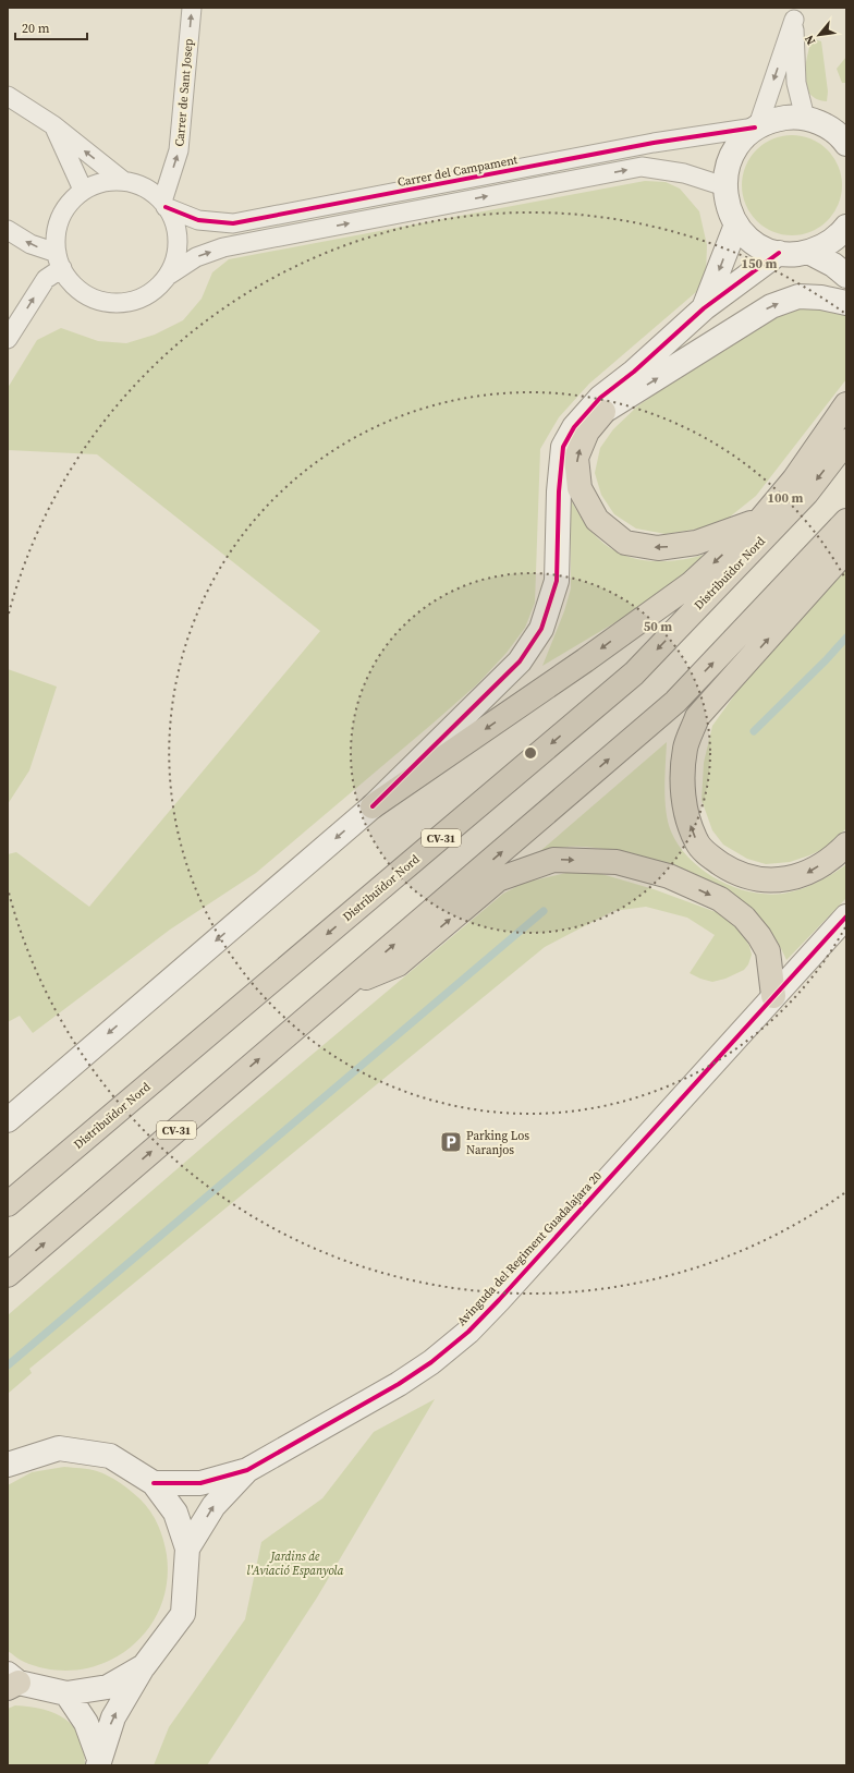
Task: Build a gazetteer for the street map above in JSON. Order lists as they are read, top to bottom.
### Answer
{
  "streets": {
    "highway": ["Distribuïdor Nord", "CV-31"],
    "street": ["Carrer de Sant Josep", "Carrer del Campament", "Avinguda del Regiment Guadalajara 20"]
  },
  "crossings": [
    ["Carrer de Sant Josep", "Carrer del Campament"]
  ],
  "one_way": ["Carrer de Sant Josep"],
  "parks": ["Jardins de l'Aviació Espanyola"],
  "places": {
    "parking": ["Parking Los Naranjos"]
  },
  "scale_bar": "20 m",
  "north": "bottom left",
  "rings": ["150 m", "100 m", "50 m"]
}
